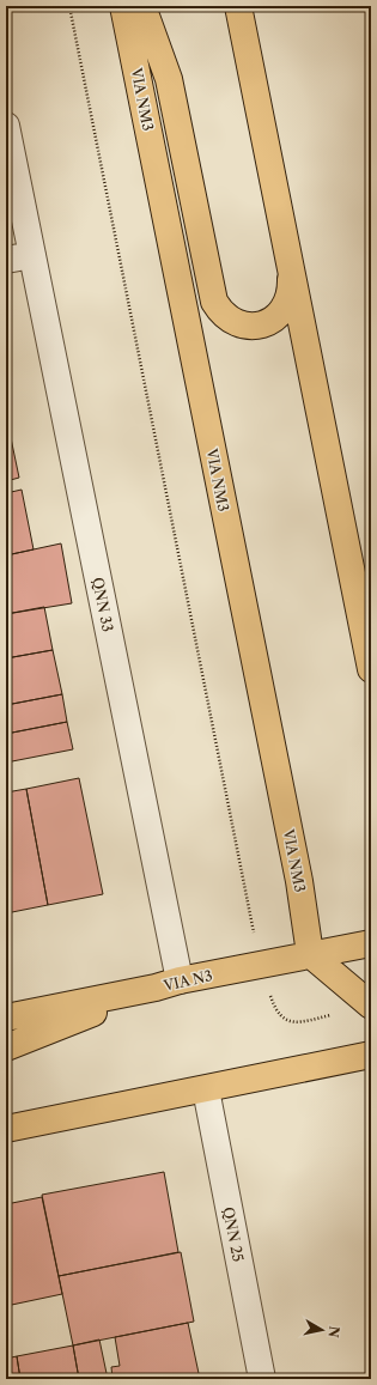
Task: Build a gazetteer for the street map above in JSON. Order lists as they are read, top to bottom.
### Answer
{
  "streets": {
    "main road": ["VIA NM3", "VIA N3"],
    "street": ["QNN 33", "QNN 25"]
  },
  "crossings": [
    ["VIA NM3", "VIA N3"],
    ["QNN 33", "VIA N3"]
  ],
  "north": "right"
}
